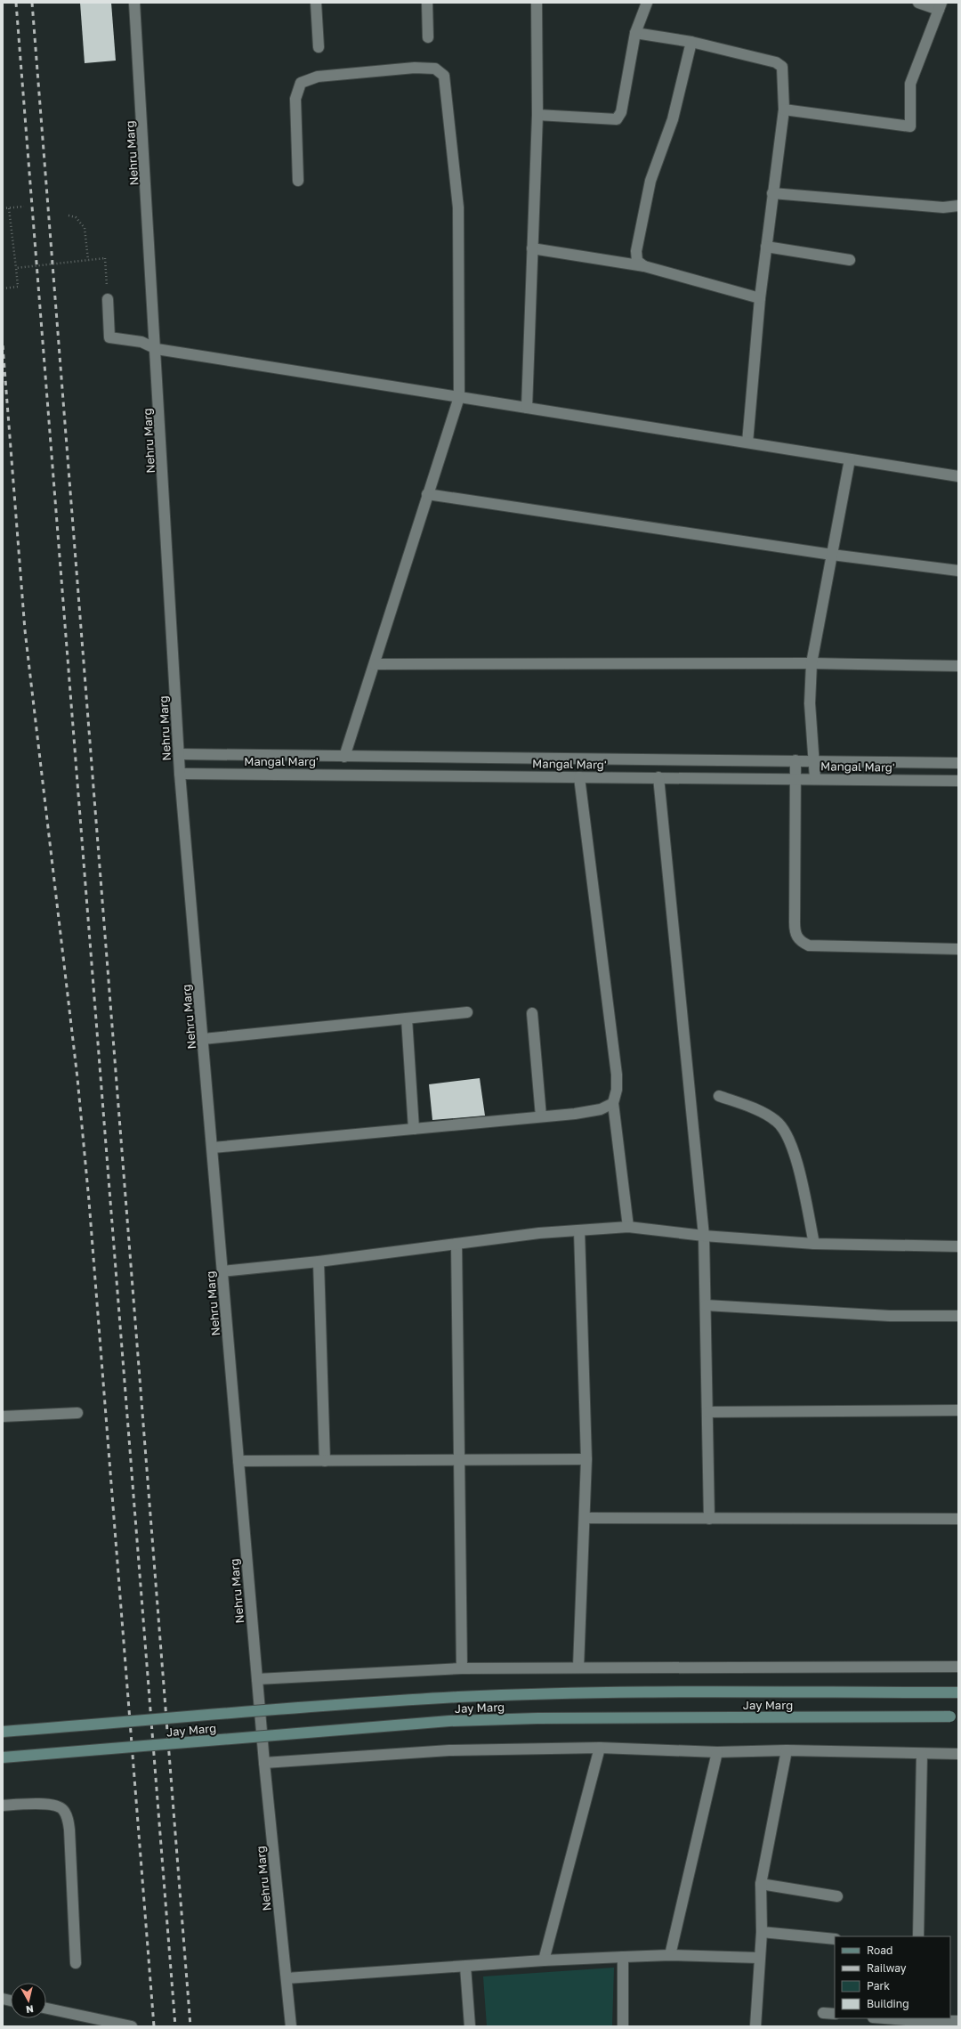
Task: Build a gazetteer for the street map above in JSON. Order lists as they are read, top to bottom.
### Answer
{
  "streets": {
    "main road": ["Jay Marg"],
    "street": ["Nehru Marg", "Mangal Marg'"]
  },
  "crossings": [
    ["Nehru Marg", "Mangal Marg'"]
  ],
  "legend": [
    "Road",
    "Railway",
    "Park",
    "Building"
  ],
  "north": "bottom"
}
